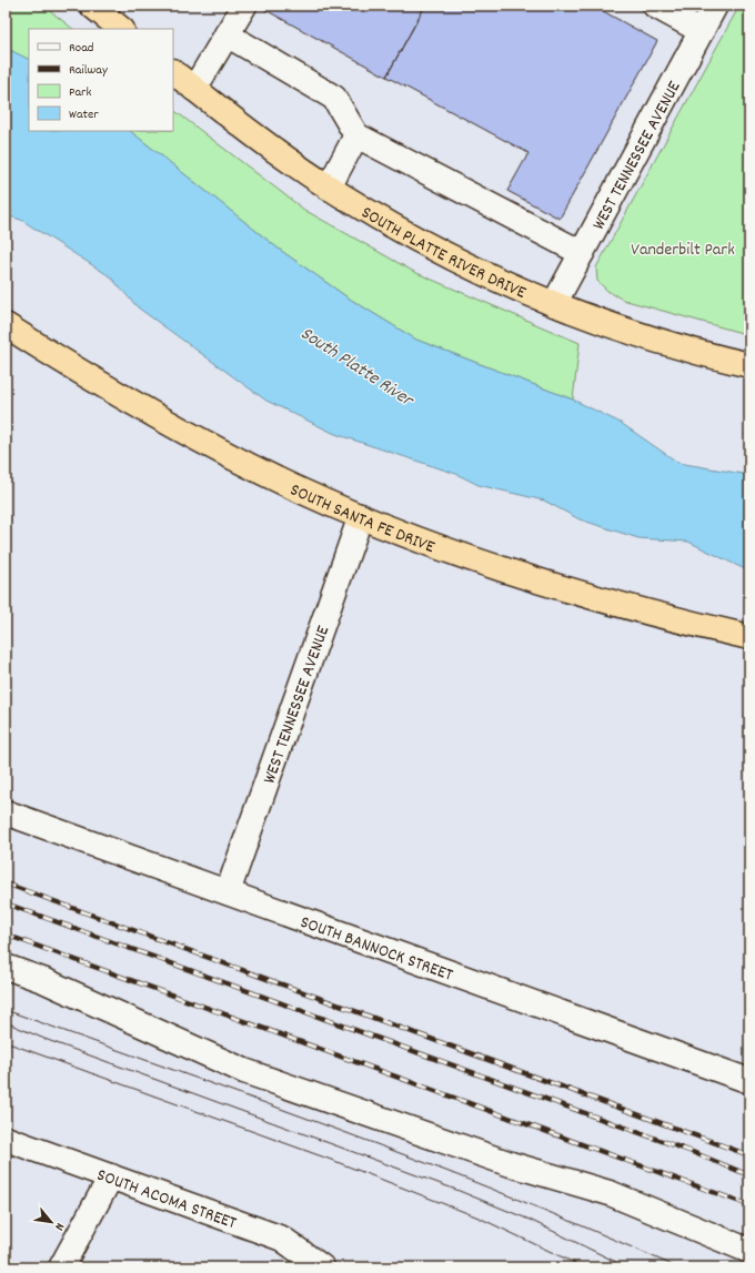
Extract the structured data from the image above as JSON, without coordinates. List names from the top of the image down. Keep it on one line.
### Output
{"streets":{"highway":["SOUTH PLATTE RIVER DRIVE","SOUTH SANTA FE DRIVE"],"street":["WEST TENNESSEE AVENUE","SOUTH BANNOCK STREET","SOUTH ACOMA STREET"]},"crossings":[["WEST TENNESSEE AVENUE","SOUTH PLATTE RIVER DRIVE"],["WEST TENNESSEE AVENUE","SOUTH SANTA FE DRIVE"],["WEST TENNESSEE AVENUE","SOUTH BANNOCK STREET"]],"water":["South Platte River"],"parks":["Vanderbilt Park"],"legend":["Road","Railway","Park","Water"],"north":"bottom right"}
